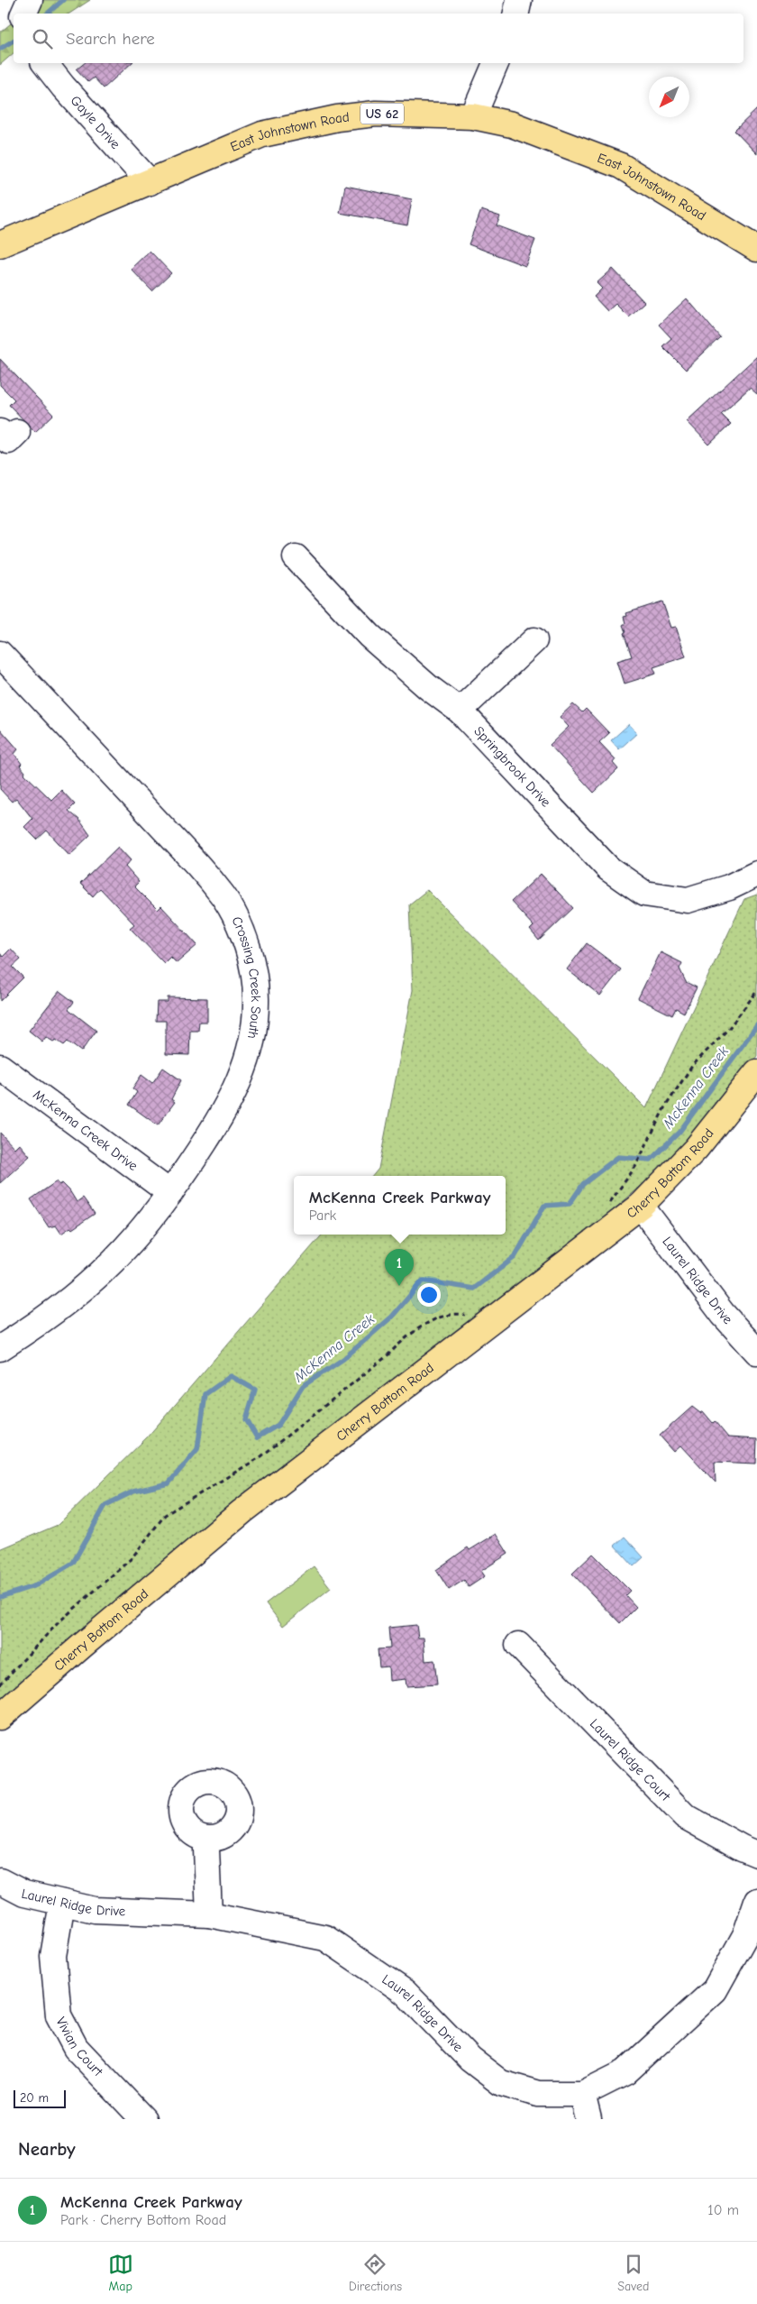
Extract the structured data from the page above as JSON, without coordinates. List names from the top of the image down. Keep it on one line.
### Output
{"streets":{"main road":["US 62","East Johnstown Road","Cherry Bottom Road"],"street":["Gayle Drive","Springbrook Drive","Crossing Creek South","McKenna Creek Drive","Laurel Ridge Drive","Laurel Ridge Court","Vivian Court"]},"crossings":[["Gayle Drive","East Johnstown Road"],["Crossing Creek South","McKenna Creek Drive"],["Cherry Bottom Road","Laurel Ridge Drive"],["Laurel Ridge Drive","Vivian Court"]],"water":["McKenna Creek"],"scale_bar":"20 m","north":"bottom left","page":{"search":"Search here","popup":["McKenna Creek Parkway","Park"],"pins":"1","scale":"20 m","heading":"Nearby","list":[{"mark":"1","name":"McKenna Creek Parkway","note":"Park · Cherry Bottom Road","value":"10 m"}],"nav":["Map","Directions","Saved"]}}
